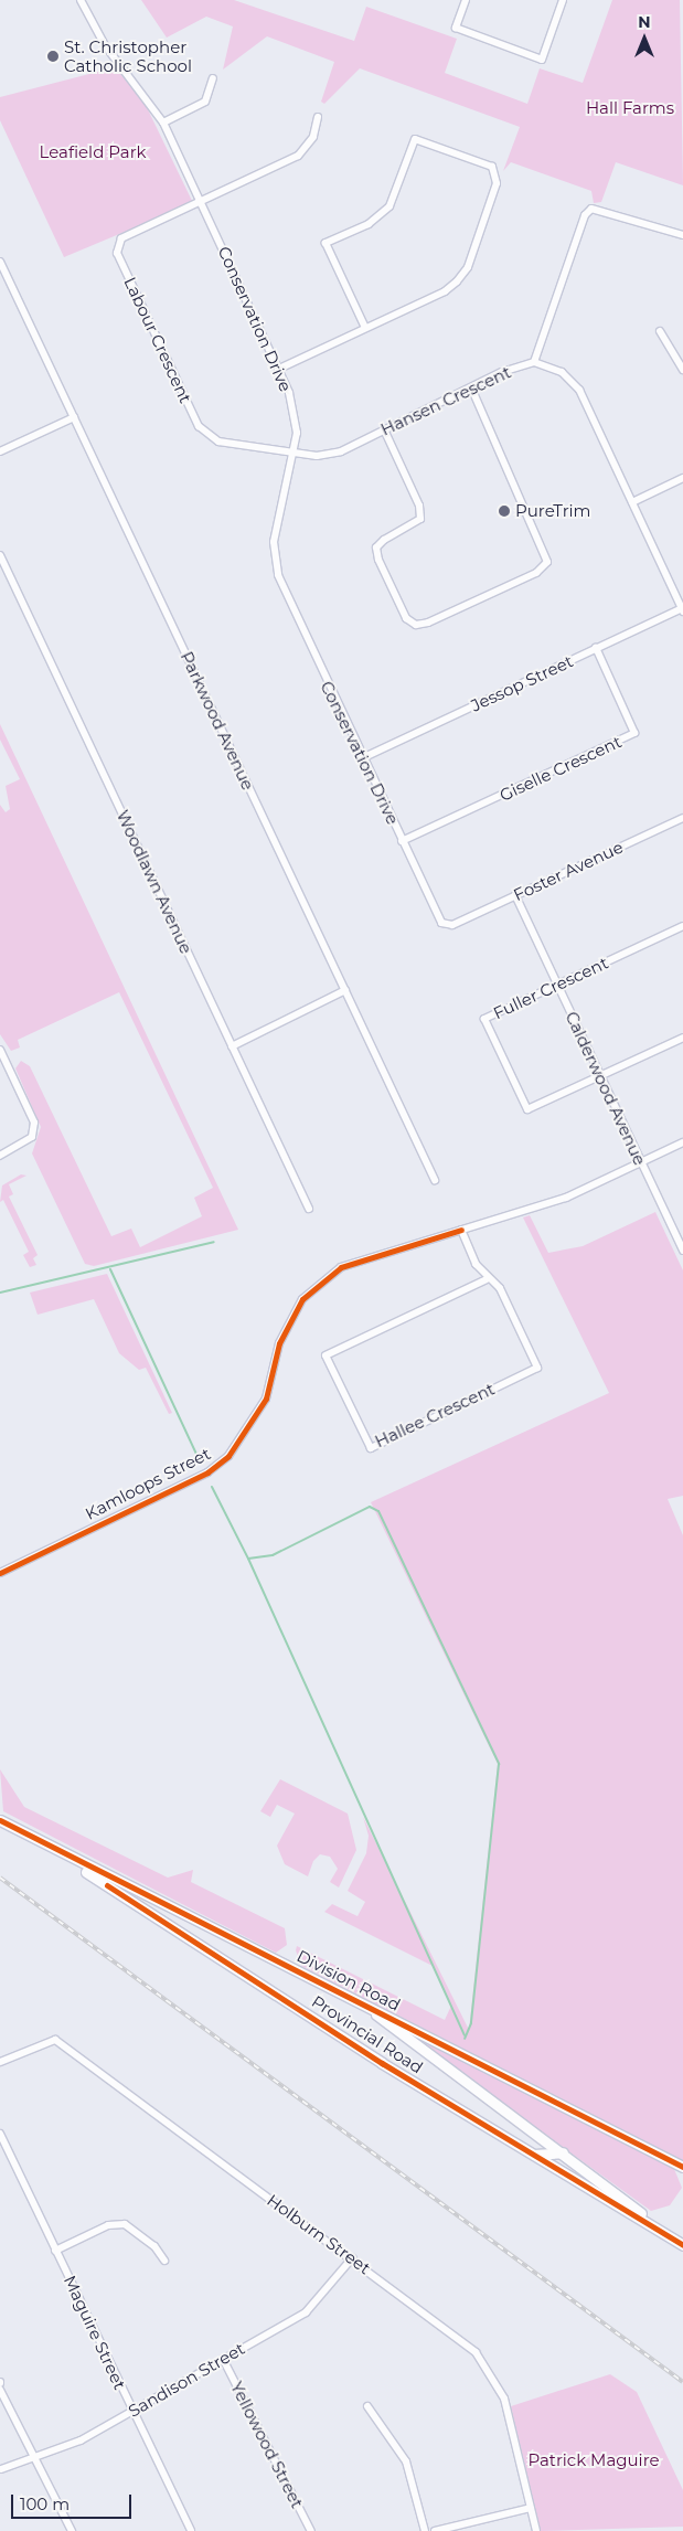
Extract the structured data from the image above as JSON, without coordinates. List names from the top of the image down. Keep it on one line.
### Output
{"streets":{"main road":["Division Road","Provincial Road"],"street":["Conservation Drive","Labour Crescent","Hansen Crescent","Jessop Street","Parkwood Avenue","Giselle Crescent","Foster Avenue","Woodlawn Avenue","Fuller Crescent","Calderwood Avenue","Hallee Crescent","Kamloops Street","Holburn Street","Maguire Street","Sandison Street","Yellowood Street"]},"crossings":[["Conservation Drive","Labour Crescent"],["Conservation Drive","Hansen Crescent"],["Conservation Drive","Jessop Street"],["Conservation Drive","Giselle Crescent"],["Conservation Drive","Foster Avenue"],["Labour Crescent","Hansen Crescent"],["Jessop Street","Giselle Crescent"],["Foster Avenue","Calderwood Avenue"],["Fuller Crescent","Calderwood Avenue"],["Calderwood Avenue","Kamloops Street"],["Hallee Crescent","Kamloops Street"],["Division Road","Provincial Road"],["Holburn Street","Sandison Street"],["Maguire Street","Sandison Street"],["Sandison Street","Yellowood Street"]],"parks":["Hall Farms","Leafield Park","Patrick Maguire"],"places":["St. Christopher Catholic School","PureTrim"],"scale_bar":"100 m","north":"top"}
